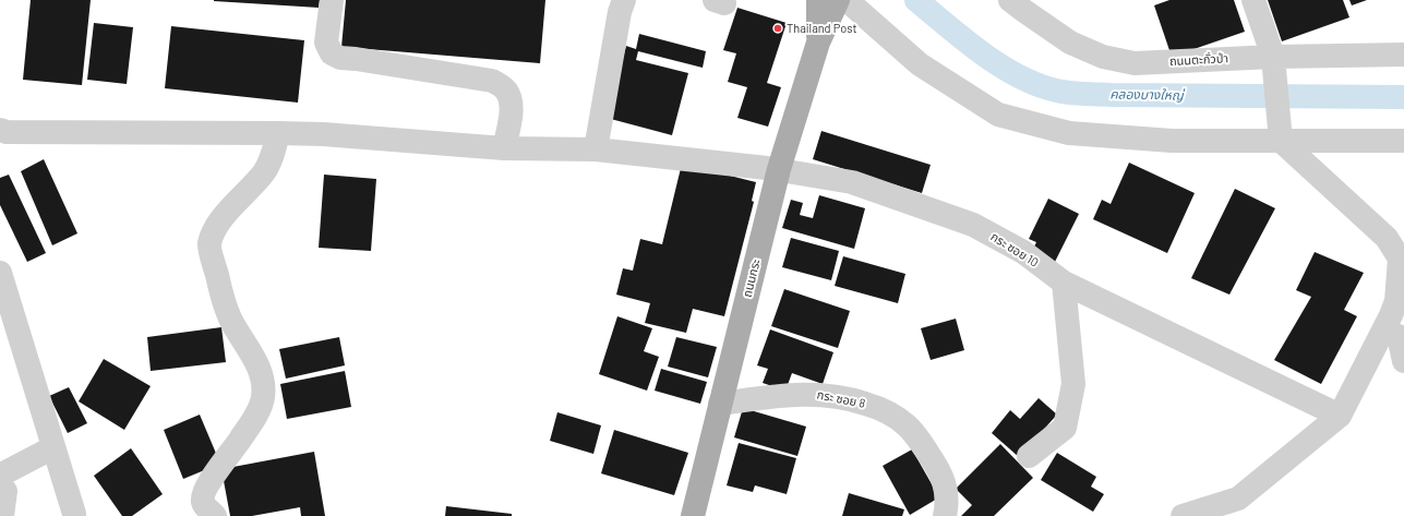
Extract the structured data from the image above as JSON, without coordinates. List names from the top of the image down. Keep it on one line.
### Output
{"streets":{"main road":["ถนนกระ"],"street":["ถนนตะกั่วป่า","กระ ซอย 10","กระ ซอย 8"]},"crossings":[["กระ ซอย 10","ถนนกระ"],["ถนนกระ","กระ ซอย 8"]],"water":["คลองบางใหญ่"],"places":["Thailand Post"]}
